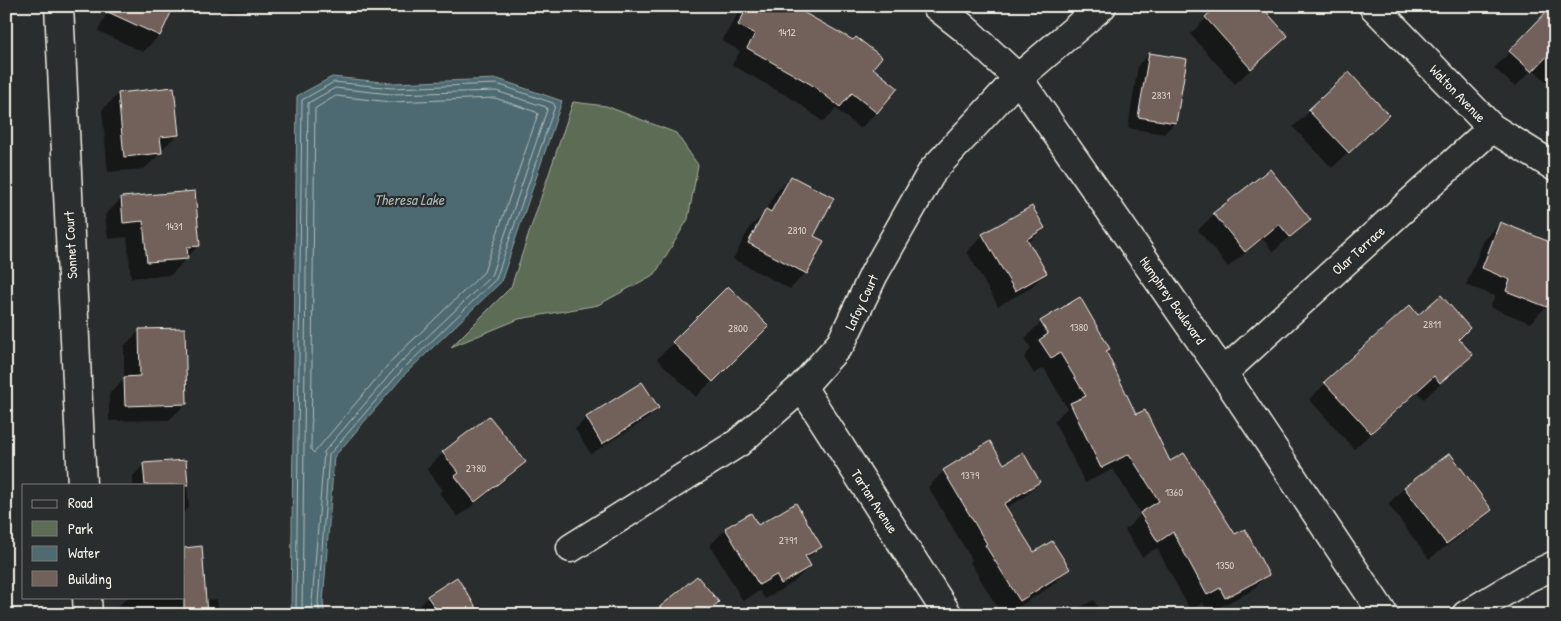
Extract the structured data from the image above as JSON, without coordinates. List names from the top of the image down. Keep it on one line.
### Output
{"streets":{"street":["Walton Avenue","Sonnet Court","Olar Terrace","Humphrey Boulevard","Lafoy Court","Tartan Avenue"]},"crossings":[["Walton Avenue","Olar Terrace"],["Olar Terrace","Humphrey Boulevard"],["Humphrey Boulevard","Lafoy Court"],["Lafoy Court","Tartan Avenue"]],"water":["Theresa Lake"],"house_numbers":["1412","2831","1431","2810","2811","1380","2800","2780","1379","1360","2791","1350"],"legend":["Road","Park","Water","Building"]}
